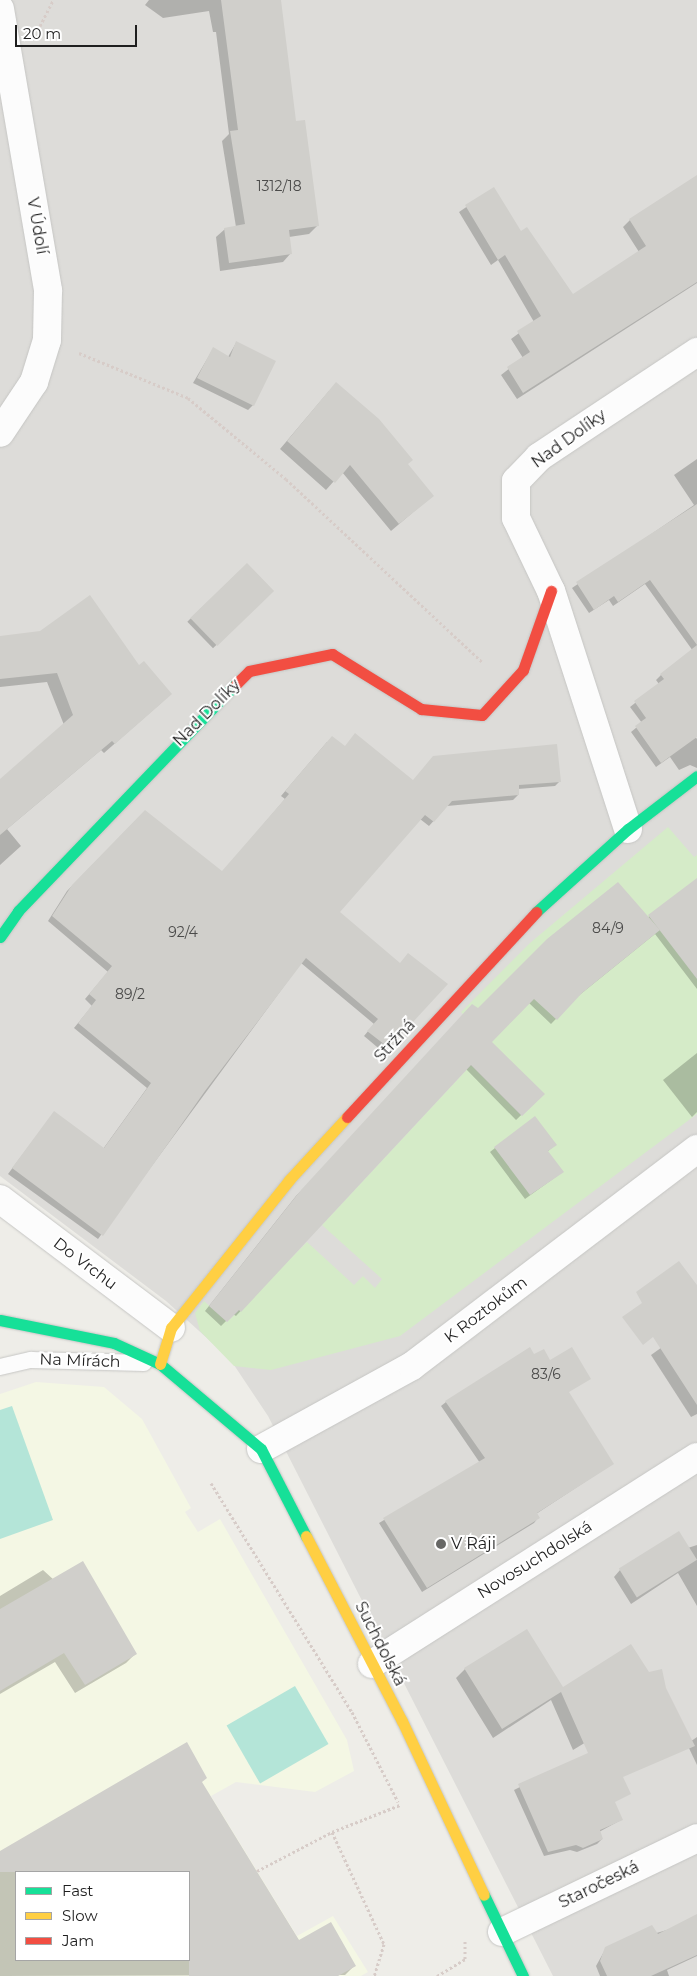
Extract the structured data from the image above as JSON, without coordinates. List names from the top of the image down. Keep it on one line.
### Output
{"streets":{"street":["V Údolí","Nad Dolíky","Stržná","Do Vrchu","K Roztokům","Novosuchdolská","Suchdolská","Staročeská"],"lane":["Na Mírách"]},"crossings":[["Nad Dolíky","Stržná"],["Stržná","Do Vrchu"],["Stržná","Na Mírách"],["Stržná","Suchdolská"],["K Roztokům","Suchdolská"],["Na Mírách","Suchdolská"],["Novosuchdolská","Suchdolská"],["Suchdolská","Staročeská"]],"places":["V Ráji"],"house_numbers":["1312/18","84/9","92/4","89/2","83/6"],"legend":["Fast","Slow","Jam"],"scale_bar":"20 m"}
